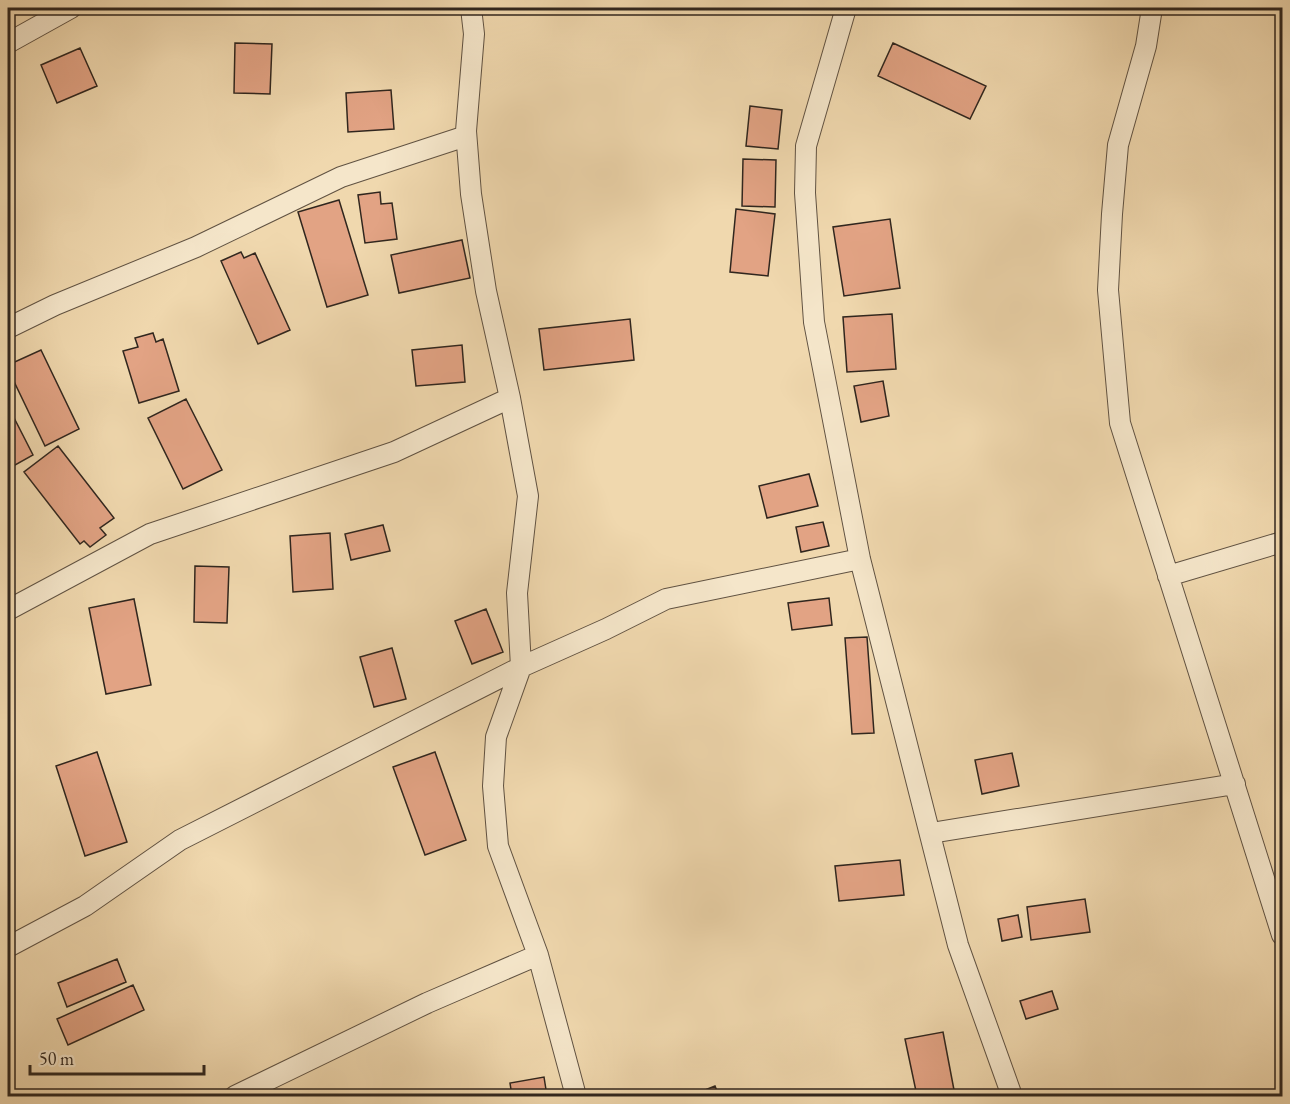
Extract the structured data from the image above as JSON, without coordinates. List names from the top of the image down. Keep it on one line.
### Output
{"scale_bar":"50 m"}
